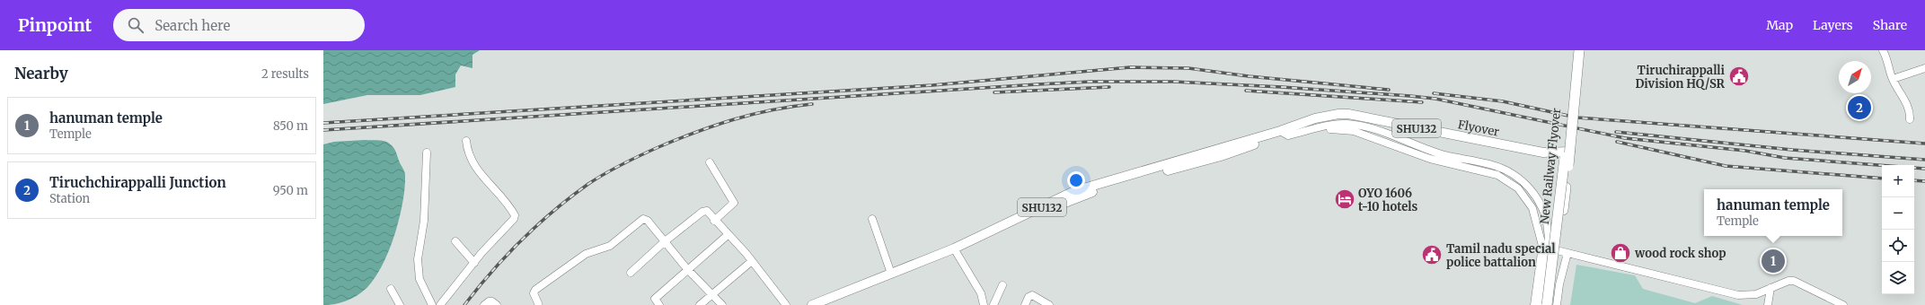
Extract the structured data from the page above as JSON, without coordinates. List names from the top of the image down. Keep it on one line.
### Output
{"streets":{"highway":["New Railway Flyover"],"main road":["SHU132","Flyover"]},"crossings":[["SHU132","Flyover"],["Flyover","New Railway Flyover"]],"places":{"public building":["Tiruchirappalli Division HQ/SR","Tamil nadu special police battalion"],"hotel":["OYO 1606 t-10 hotels"],"shop":["wood rock shop"]},"north":"top right","page":{"header":"Pinpoint","search":"Search here","nav":["Map","Layers","Share"],"heading":["Nearby","2 results"],"pins":["2","1"],"list":[{"mark":"1","name":"hanuman temple","note":"Temple","value":"850 m"},{"mark":"2","name":"Tiruchchirappalli Junction","note":"Station","value":"950 m"}],"map_buttons":["+","−"],"popup":["hanuman temple","Temple"]}}
